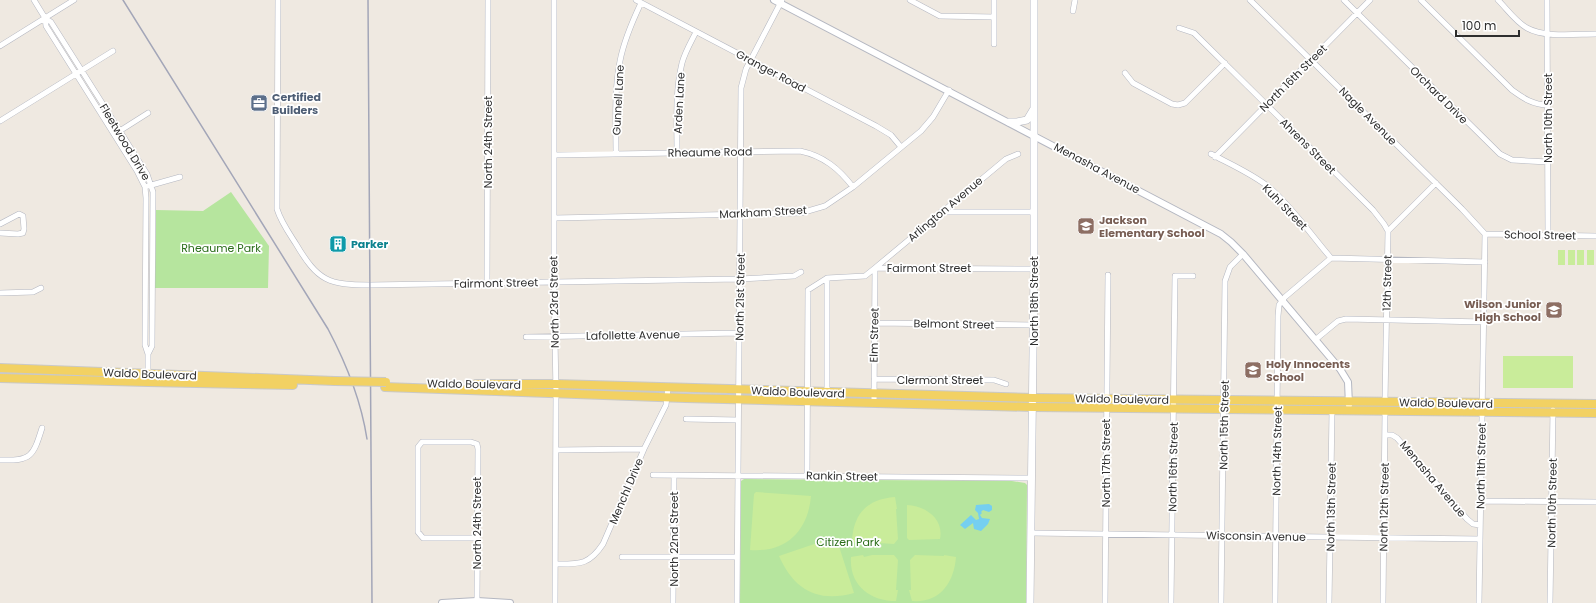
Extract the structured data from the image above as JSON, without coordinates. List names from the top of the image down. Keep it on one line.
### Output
{"streets":{"main road":["North 18th Street","Waldo Boulevard"],"street":["Granger Road","North 16th Street","Orchard Drive","Gunnell Lane","Arden Lane","Nagle Avenue","North 10th Street","Fleetwood Drive","North 24th Street","Ahrens Street","Rheaume Road","Menasha Avenue","Kuhl Street","Arlington Avenue","Markham Street","School Street","Fairmont Street","12th Street","North 21st Street","North 23rd Street","Belmont Street","Lafollette Avenue","Elm Street","Clermont Street","North 15th Street","North 14th Street","North 17th Street","North 11th Street","Rankin Street","Menchl Drive","North 13th Street","North 12th Street","Wisconsin Avenue","North 22nd Street"]},"crossings":[["Granger Road","Gunnell Lane"],["Granger Road","Arden Lane"],["Granger Road","Markham Street"],["Granger Road","North 21st Street"],["North 16th Street","Orchard Drive"],["North 16th Street","Nagle Avenue"],["North 16th Street","Ahrens Street"],["North 16th Street","Kuhl Street"],["North 16th Street","Waldo Boulevard"],["North 16th Street","Wisconsin Avenue"],["Orchard Drive","North 10th Street"],["Gunnell Lane","Rheaume Road"],["Arden Lane","Rheaume Road"],["Nagle Avenue","School Street"],["Nagle Avenue","North 11th Street"],["North 10th Street","School Street"],["North 10th Street","Waldo Boulevard"],["Fleetwood Drive","Waldo Boulevard"],["North 24th Street","Fairmont Street"],["Ahrens Street","12th Street"],["Rheaume Road","Markham Street"],["Rheaume Road","North 21st Street"],["Rheaume Road","North 23rd Street"],["Menasha Avenue","Markham Street"],["Menasha Avenue","North 21st Street"],["Menasha Avenue","North 18th Street"],["Menasha Avenue","Waldo Boulevard"],["Menasha Avenue","North 15th Street"],["Menasha Avenue","North 14th Street"],["Menasha Avenue","North 11th Street"],["Menasha Avenue","North 12th Street"],["Arlington Avenue","Fairmont Street"],["Arlington Avenue","Elm Street"],["Markham Street","North 21st Street"],["Markham Street","North 23rd Street"],["School Street","North 11th Street"],["Fairmont Street","North 21st Street"],["Fairmont Street","North 18th Street"],["Fairmont Street","North 23rd Street"],["Fairmont Street","Elm Street"],["12th Street","Waldo Boulevard"],["North 21st Street","Lafollette Avenue"],["North 21st Street","Waldo Boulevard"],["North 21st Street","Rankin Street"],["North 18th Street","Belmont Street"],["North 18th Street","Waldo Boulevard"],["North 18th Street","Rankin Street"],["North 18th Street","Wisconsin Avenue"],["North 23rd Street","Lafollette Avenue"],["North 23rd Street","Waldo Boulevard"],["North 23rd Street","Menchl Drive"],["Belmont Street","Elm Street"],["Elm Street","Waldo Boulevard"],["Elm Street","Clermont Street"],["Waldo Boulevard","North 15th Street"],["Waldo Boulevard","North 14th Street"],["Waldo Boulevard","North 17th Street"],["Waldo Boulevard","North 11th Street"],["Waldo Boulevard","Menchl Drive"],["Waldo Boulevard","North 13th Street"],["Waldo Boulevard","North 12th Street"],["North 15th Street","Wisconsin Avenue"],["North 14th Street","Wisconsin Avenue"],["North 17th Street","Wisconsin Avenue"],["North 11th Street","Wisconsin Avenue"],["Rankin Street","North 22nd Street"],["North 13th Street","Wisconsin Avenue"],["North 12th Street","Wisconsin Avenue"]],"parks":["Rheaume Park","Citizen Park"],"places":{"office":["Certified Builders"],"school or university":["Jackson Elementary School","Wilson Junior High School","Holy Innocents School"],"building":["Parker"]},"scale_bar":"100 m"}
